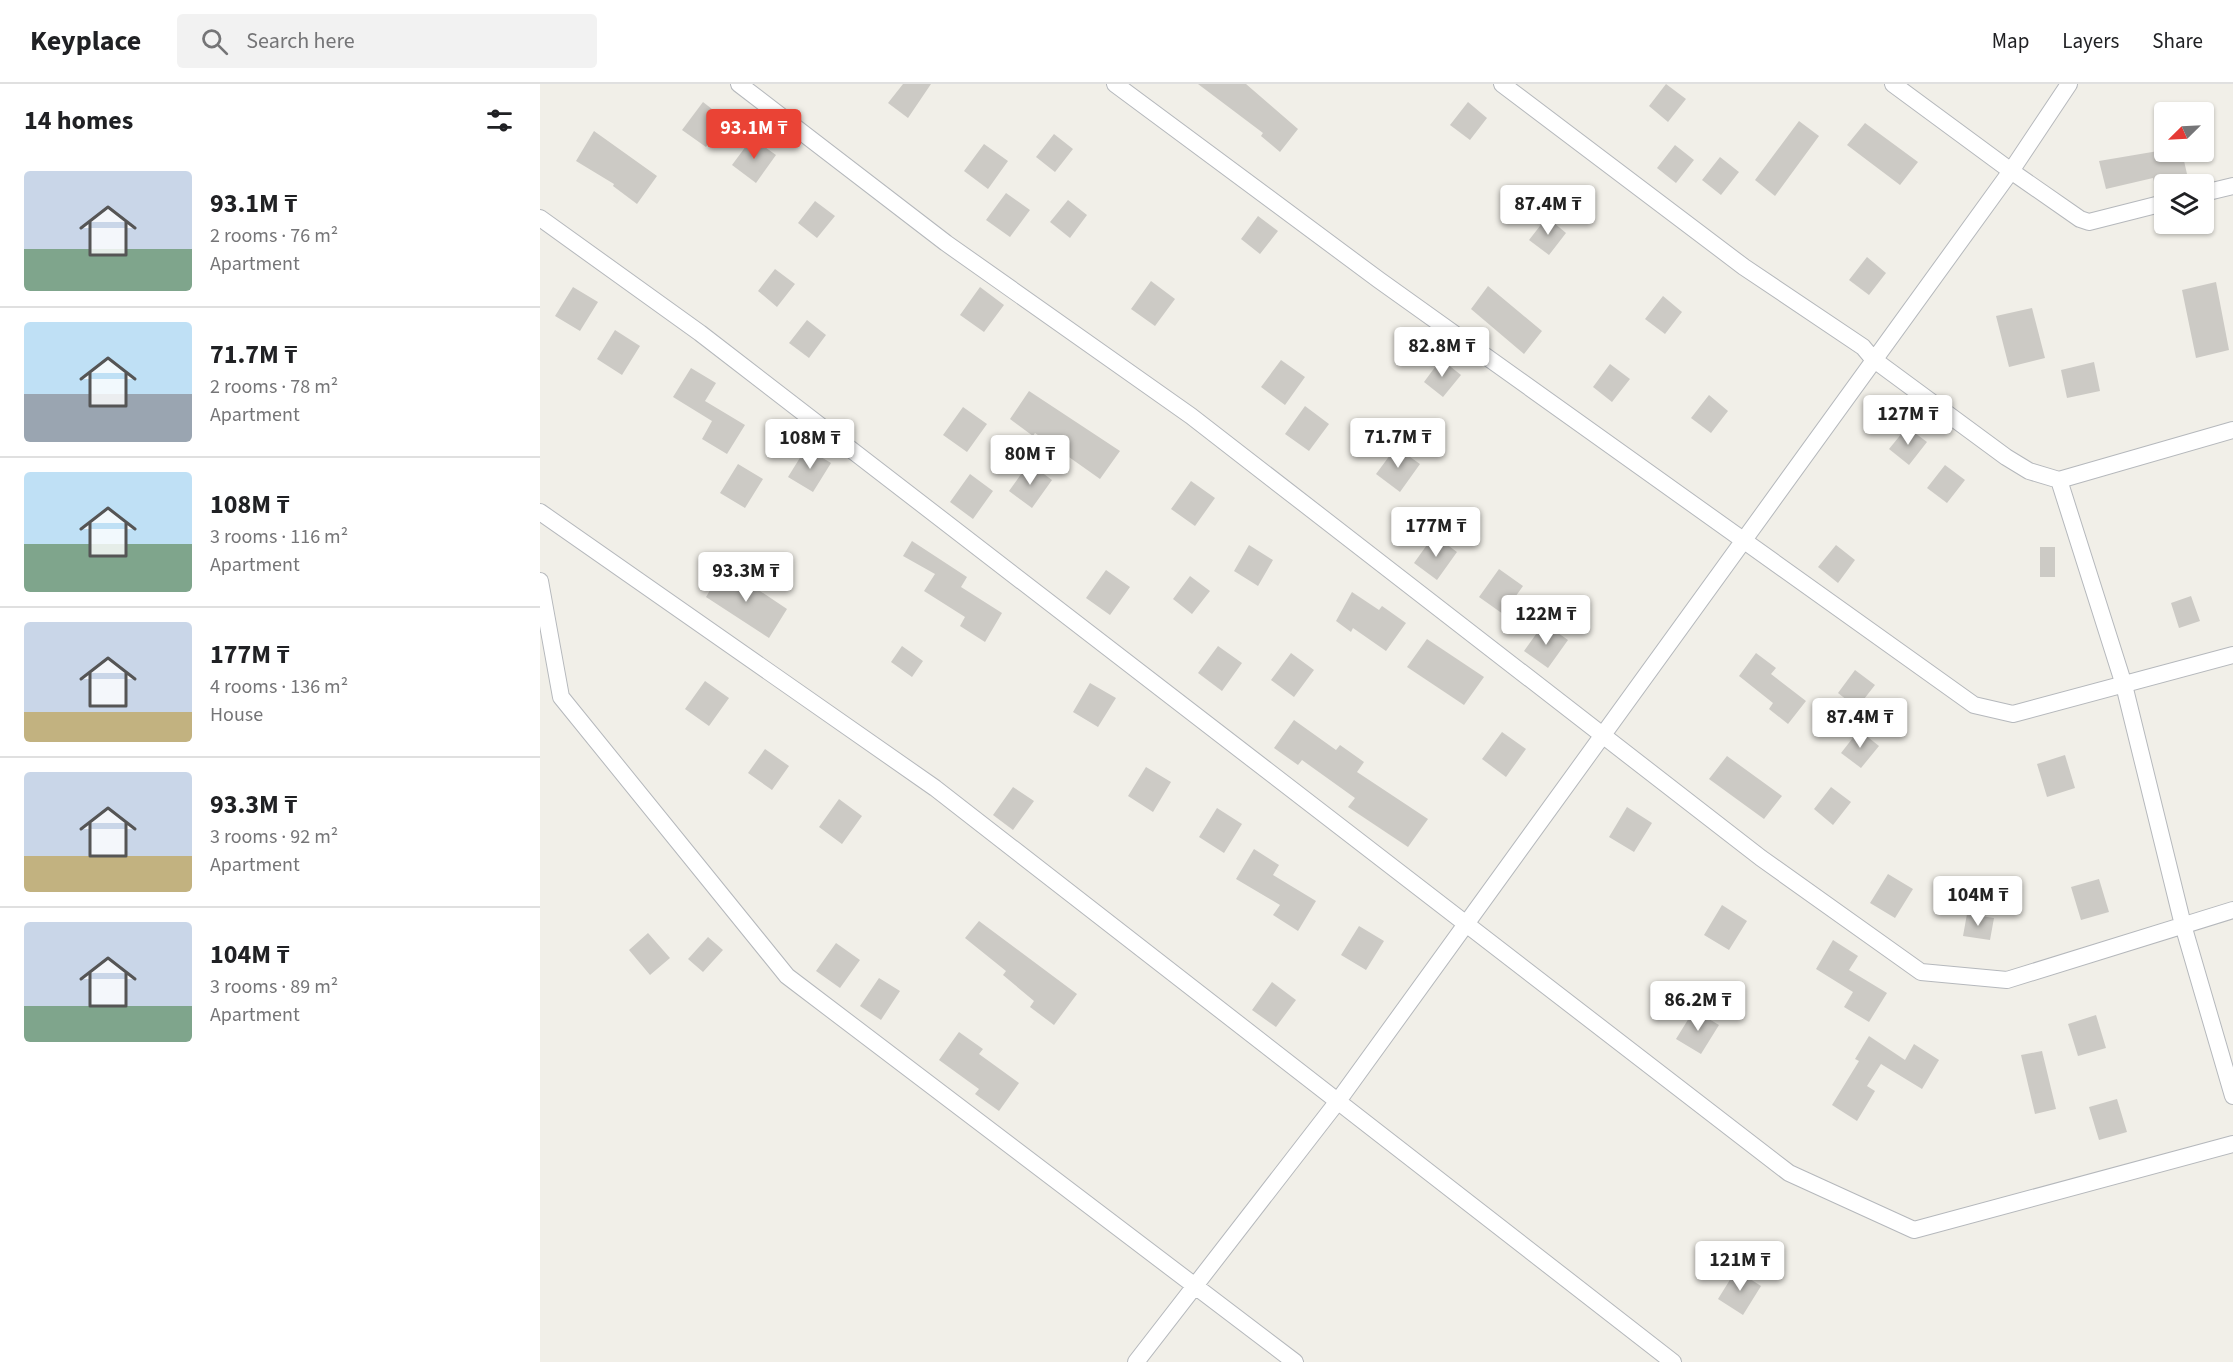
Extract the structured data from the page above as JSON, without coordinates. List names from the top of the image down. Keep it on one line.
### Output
{"north":"bottom left","page":{"header":"Keyplace","search":"Search here","nav":["Map","Layers","Share"],"heading":"14 homes","price":["93.1M ₸","87.4M ₸","82.8M ₸","127M ₸","71.7M ₸","108M ₸","80M ₸","177M ₸","93.3M ₸","122M ₸","87.4M ₸","104M ₸","86.2M ₸","121M ₸"],"list":[{"name":"93.1M ₸","note":"2 rooms · 76 m² · Apartment"},{"name":"71.7M ₸","note":"2 rooms · 78 m² · Apartment"},{"name":"108M ₸","note":"3 rooms · 116 m² · Apartment"},{"name":"177M ₸","note":"4 rooms · 136 m² · House"},{"name":"93.3M ₸","note":"3 rooms · 92 m² · Apartment"},{"name":"104M ₸","note":"3 rooms · 89 m² · Apartment"}]}}
